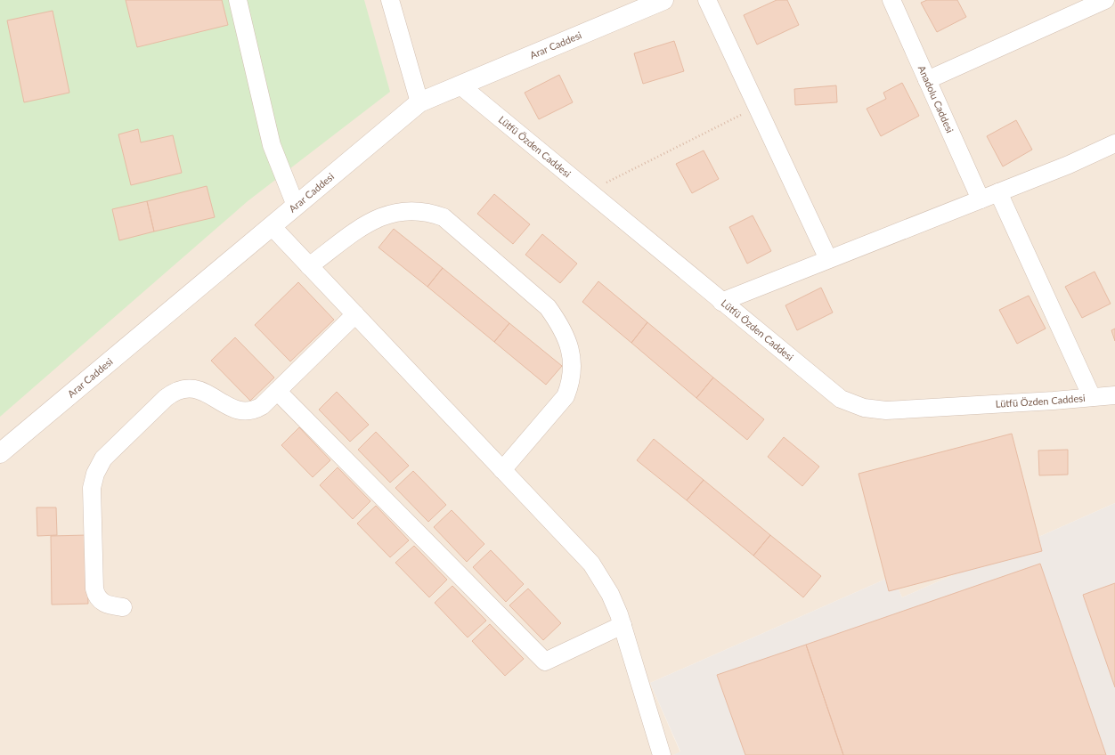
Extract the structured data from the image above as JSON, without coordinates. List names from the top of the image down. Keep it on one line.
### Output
{"streets":{"street":["Arar Caddesi","Anadolu Caddesi","Lütfü Özden Caddesi"]},"crossings":[["Arar Caddesi","Lütfü Özden Caddesi"]]}
